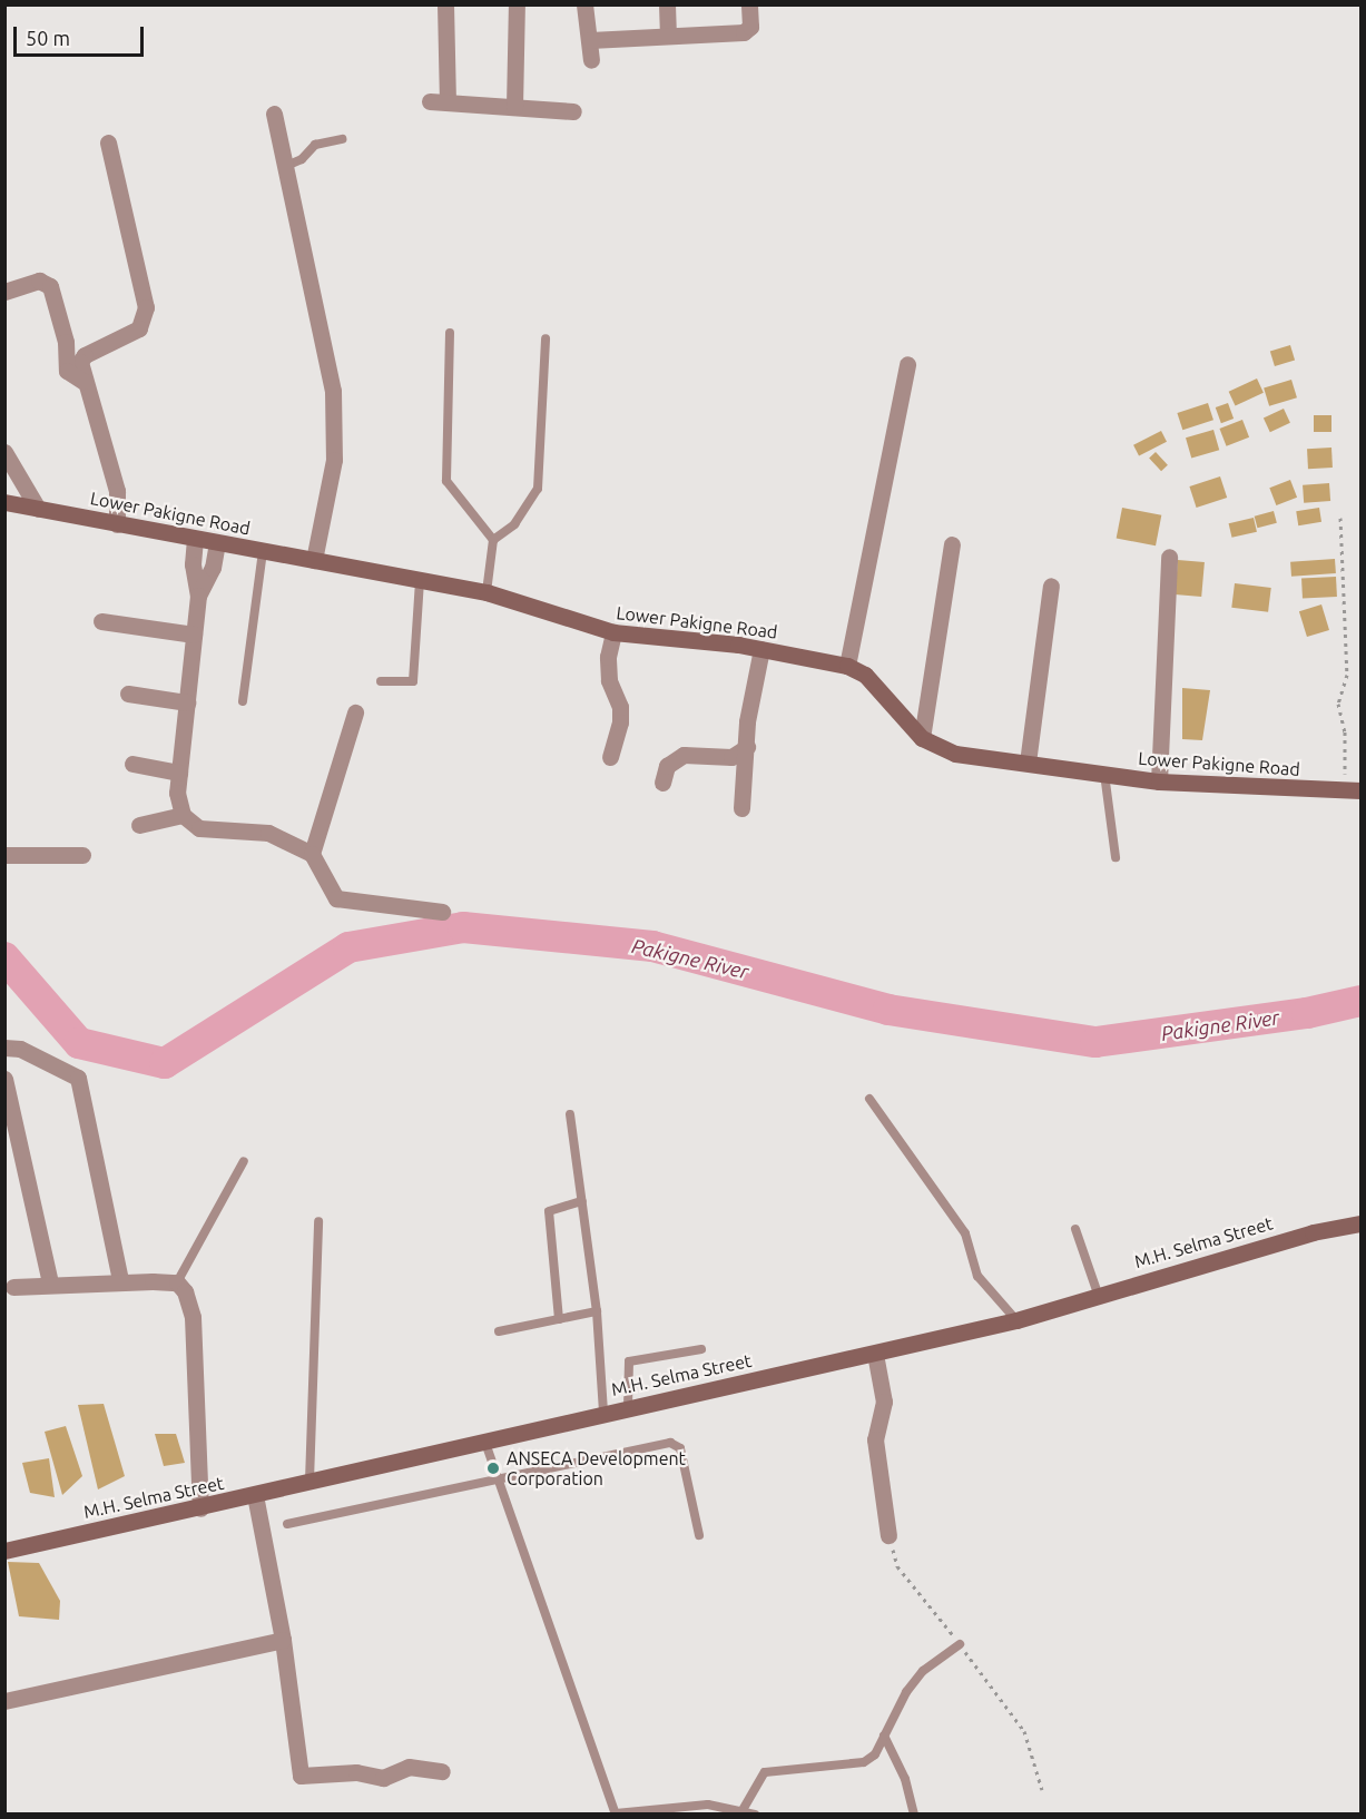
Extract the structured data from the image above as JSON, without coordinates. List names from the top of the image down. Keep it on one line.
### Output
{"streets":{"street":["Lower Pakigne Road","M.H. Selma Street"]},"water":["Pakigne River"],"places":["ANSECA Development Corporation"],"scale_bar":"50 m"}
